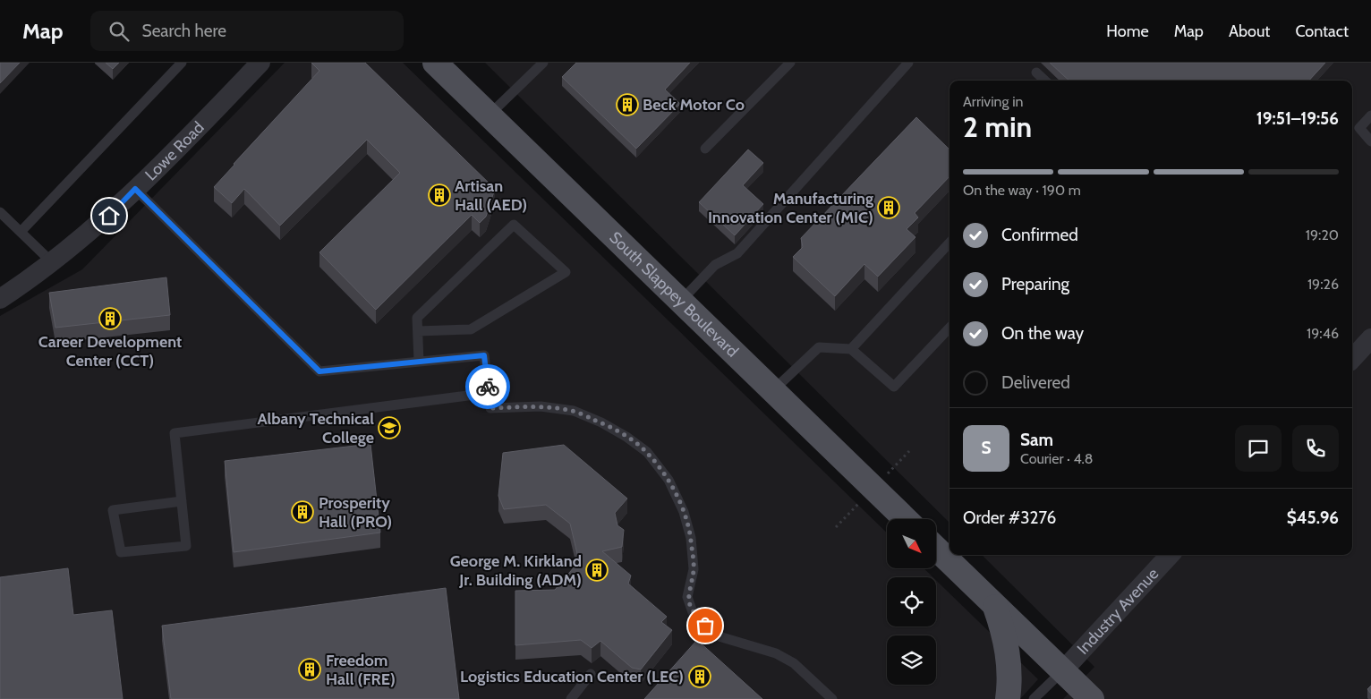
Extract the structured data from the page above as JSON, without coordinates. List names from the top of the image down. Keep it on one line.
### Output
{"streets":{"main road":["South Slappey Boulevard"],"street":["Lowe Road","Industry Avenue"]},"places":{"building":["Beck Motor Co","Artisan Hall (AED)","Manufacturing Innovation Center (MIC)","Career Development Center (CCT)","Prosperity Hall (PRO)","George M. Kirkland Jr. Building (ADM)","Freedom Hall (FRE)","Logistics Education Center (LEC)"],"school or university":["Albany Technical College"]},"north":"bottom right","page":{"header":"Map","search":"Search here","nav":["Home","Map","About","Contact"],"heading":["2 min","Arriving in","19:51–19:56"],"panel":["Sam","Courier · 4.8","Order #3276","$45.96"],"bar":"On the way · 190 m","list":[["Confirmed","19:20"],["Preparing","19:26"],["On the way","19:46"],"Delivered"],"round":"S"}}
